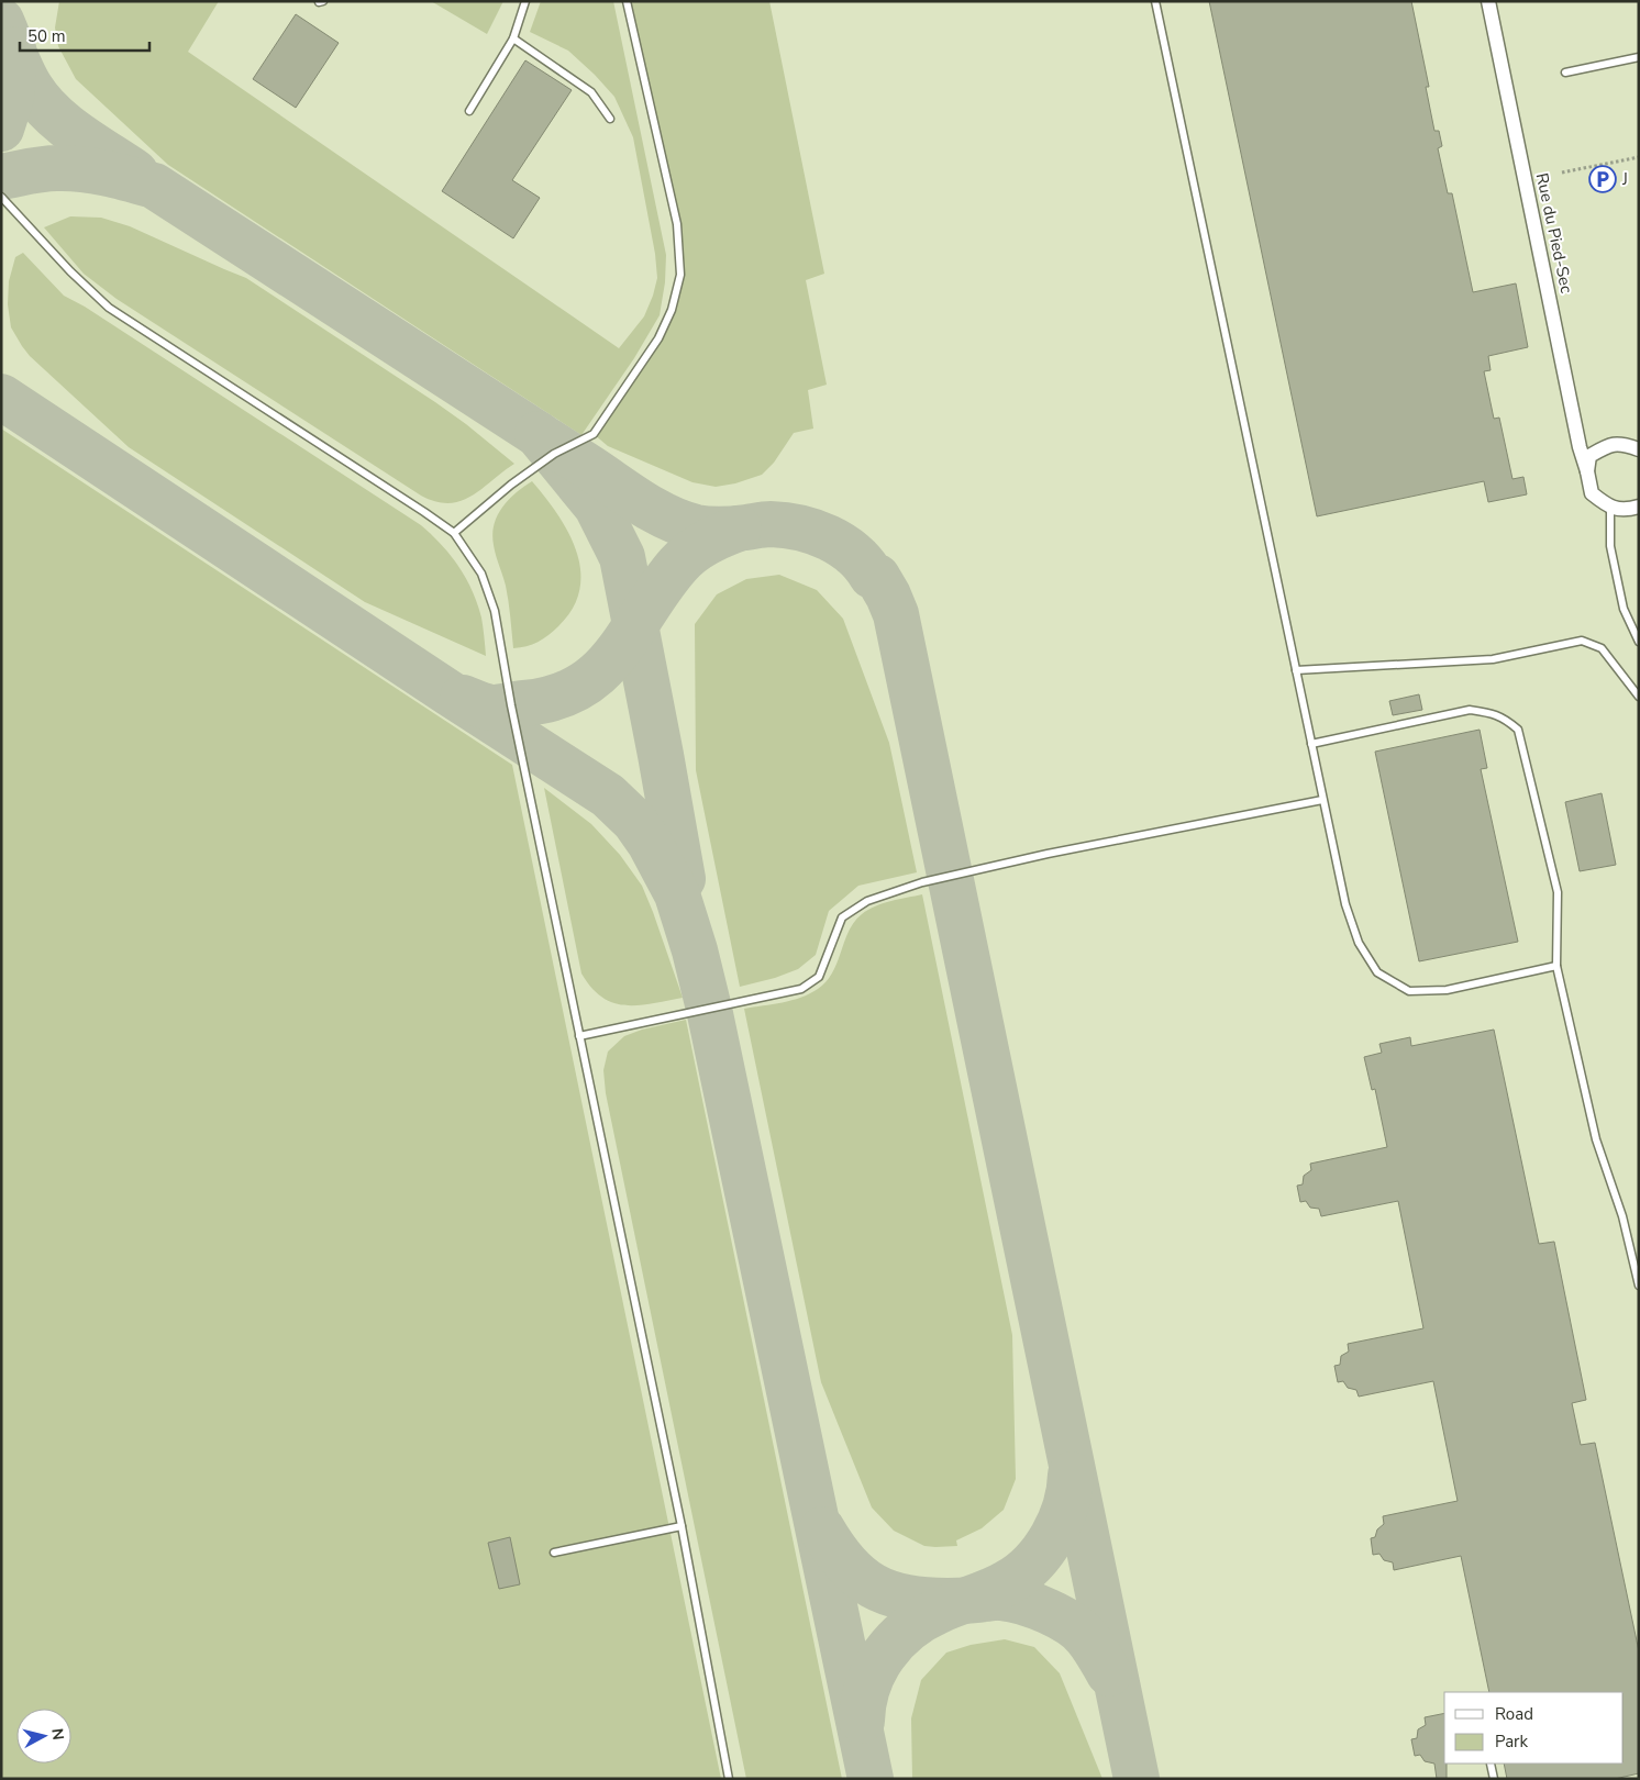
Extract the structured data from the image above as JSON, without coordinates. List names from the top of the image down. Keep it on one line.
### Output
{"streets":{"street":["Rue du Pied-Sec"]},"places":{"parking":["J"]},"legend":["Road","Park"],"scale_bar":"50 m","north":"right"}
